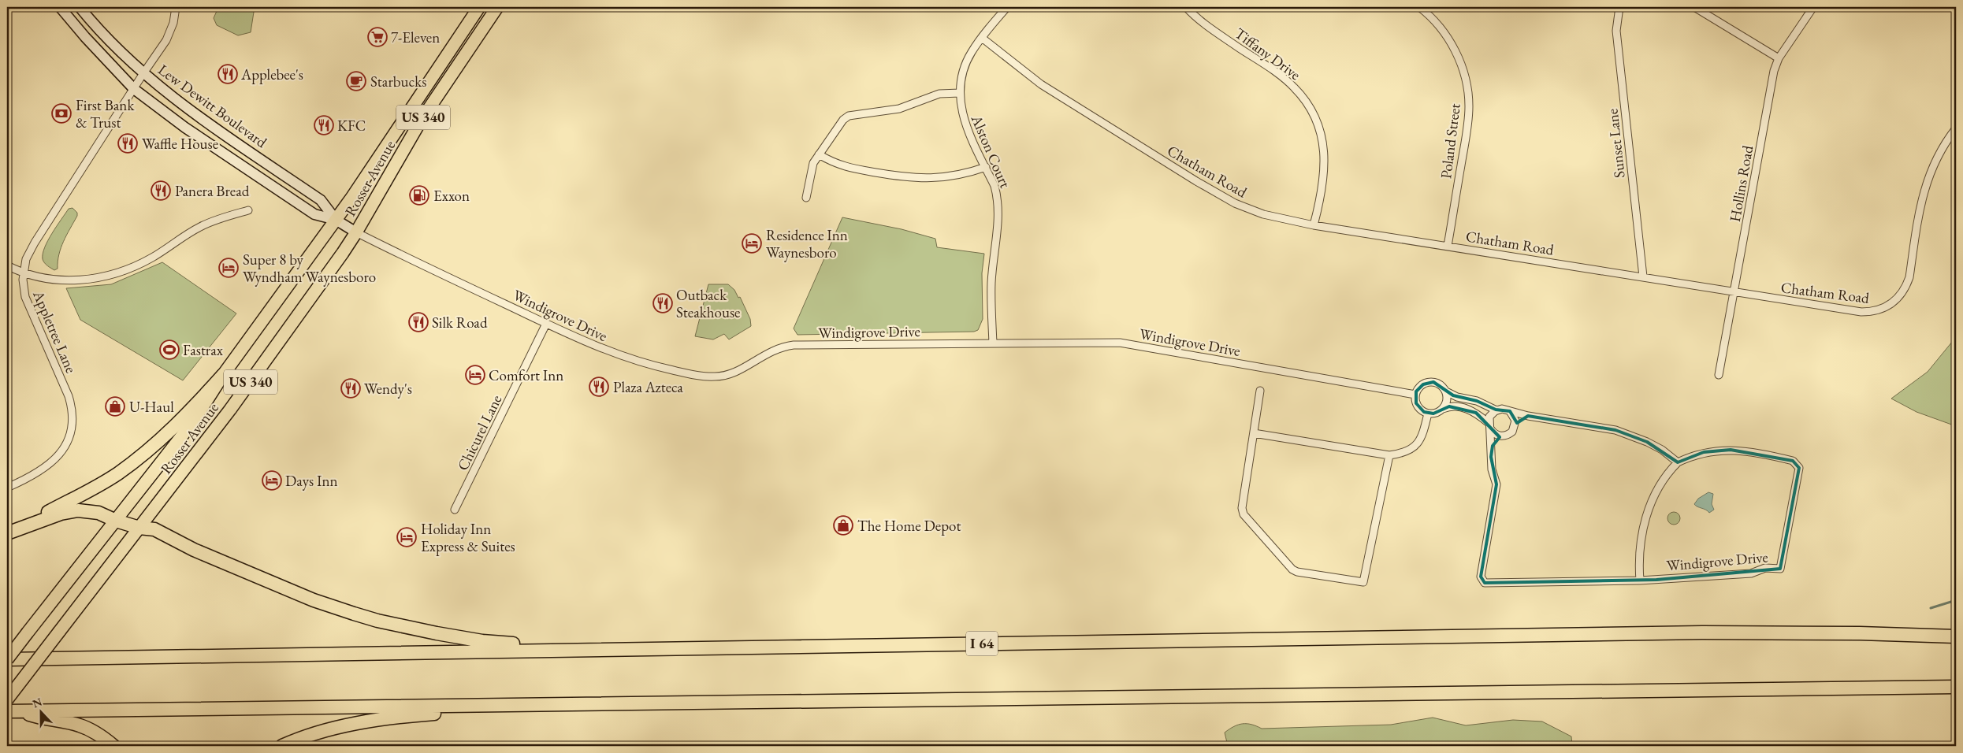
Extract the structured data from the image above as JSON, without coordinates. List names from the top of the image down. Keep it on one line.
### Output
{"streets":{"highway":["I 64"],"main road":["Lew Dewitt Boulevard","US 340","Rosser Avenue"],"street":["Tiffany Drive","Poland Street","Sunset Lane","Alston Court","Chatham Road","Hollins Road","Windigrove Drive","Appletree Lane","Chicurel Lane"]},"crossings":[["Tiffany Drive","Chatham Road"],["Lew Dewitt Boulevard","Rosser Avenue"],["Lew Dewitt Boulevard","Windigrove Drive"],["Lew Dewitt Boulevard","Appletree Lane"],["Poland Street","Chatham Road"],["Sunset Lane","Chatham Road"],["Alston Court","Chatham Road"],["Alston Court","Windigrove Drive"],["Chatham Road","Hollins Road"],["Rosser Avenue","Windigrove Drive"],["Rosser Avenue","I 64"],["Windigrove Drive","Chicurel Lane"]],"places":{"supermarket":["7-Eleven"],"restaurant":["Applebee's","KFC","Waffle House","Panera Bread","Outback Steakhouse","Silk Road","Plaza Azteca","Wendy's"],"cafe":["Starbucks"],"bank":["First Bank & Trust"],"fuel station":["Exxon"],"hotel":["Residence Inn Waynesboro","Super 8 by Wyndham Waynesboro","Comfort Inn","Days Inn","Holiday Inn Express & Suites"],"sports":["Fastrax"],"shop":["U-Haul","The Home Depot"]},"north":"top"}
